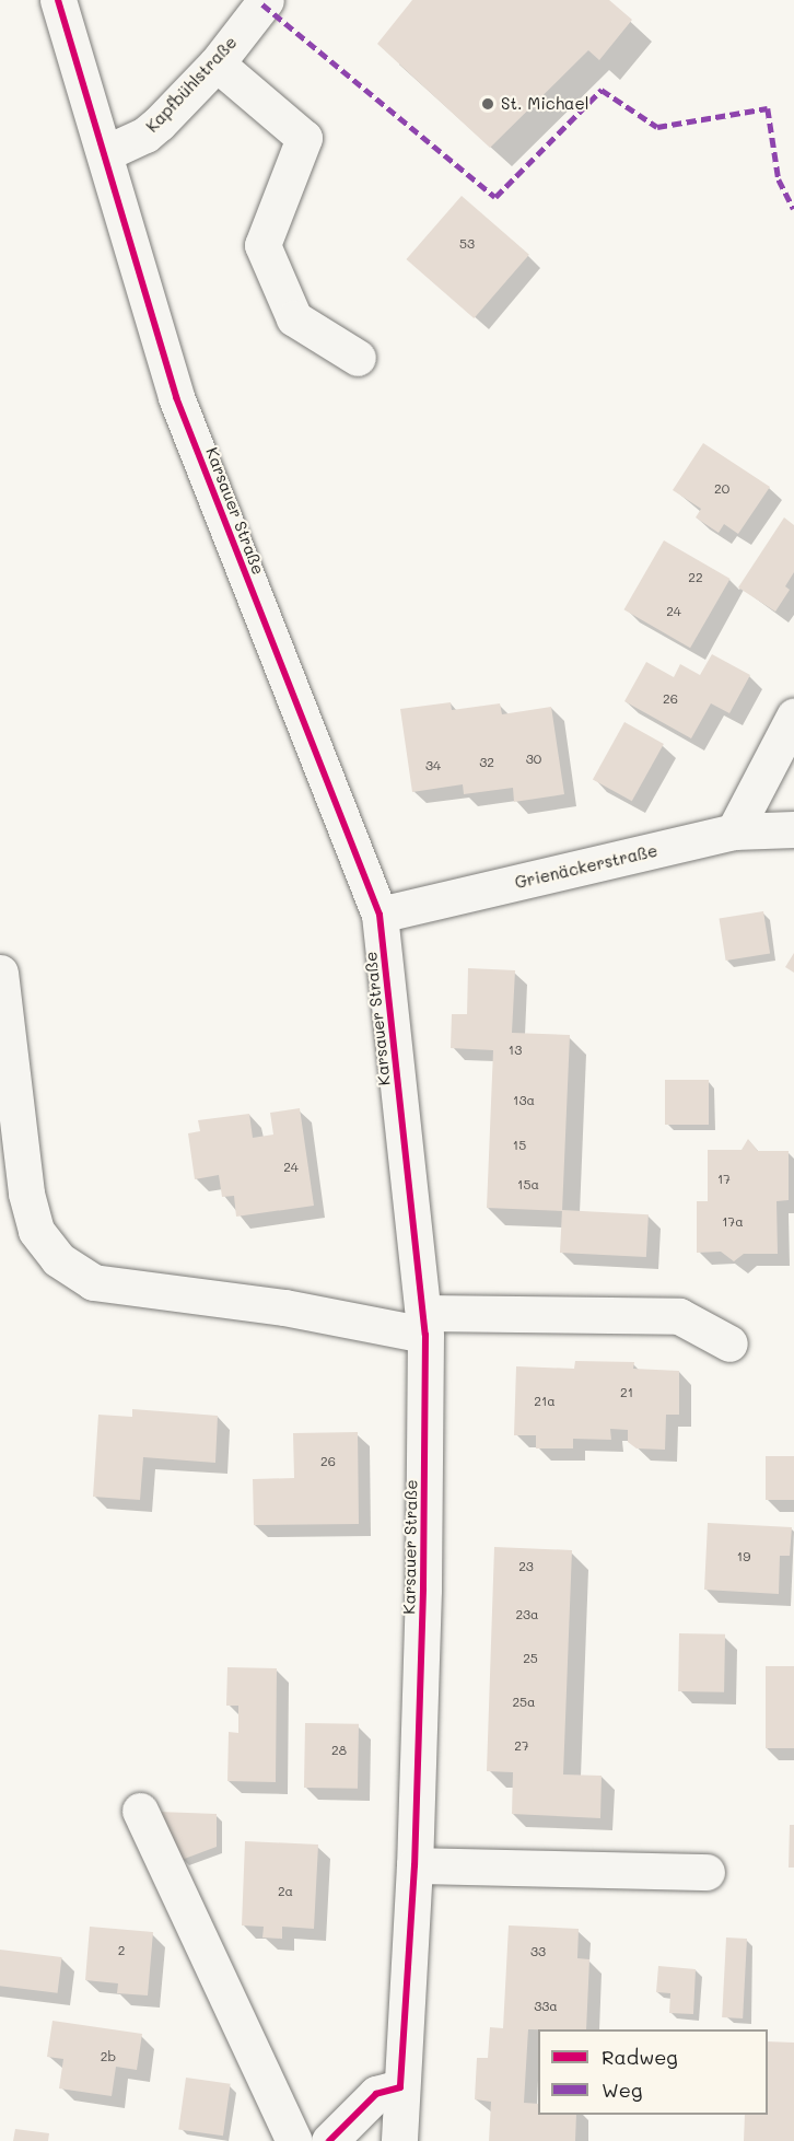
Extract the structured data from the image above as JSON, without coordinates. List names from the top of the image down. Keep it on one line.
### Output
{"streets":{"street":["Kapfbühlstraße","Karsauer Straße","Grienäckerstraße"]},"crossings":[["Kapfbühlstraße","Karsauer Straße"],["Karsauer Straße","Grienäckerstraße"]],"places":["St. Michael"],"house_numbers":["53","20","22","24","26","30","32","34","13","13a","15","24","17","15a","17a","21","21a","26","19","23","23a","25","25a","27","28","2a","2","33","33a","2b"],"legend":["Radweg","Weg"]}
